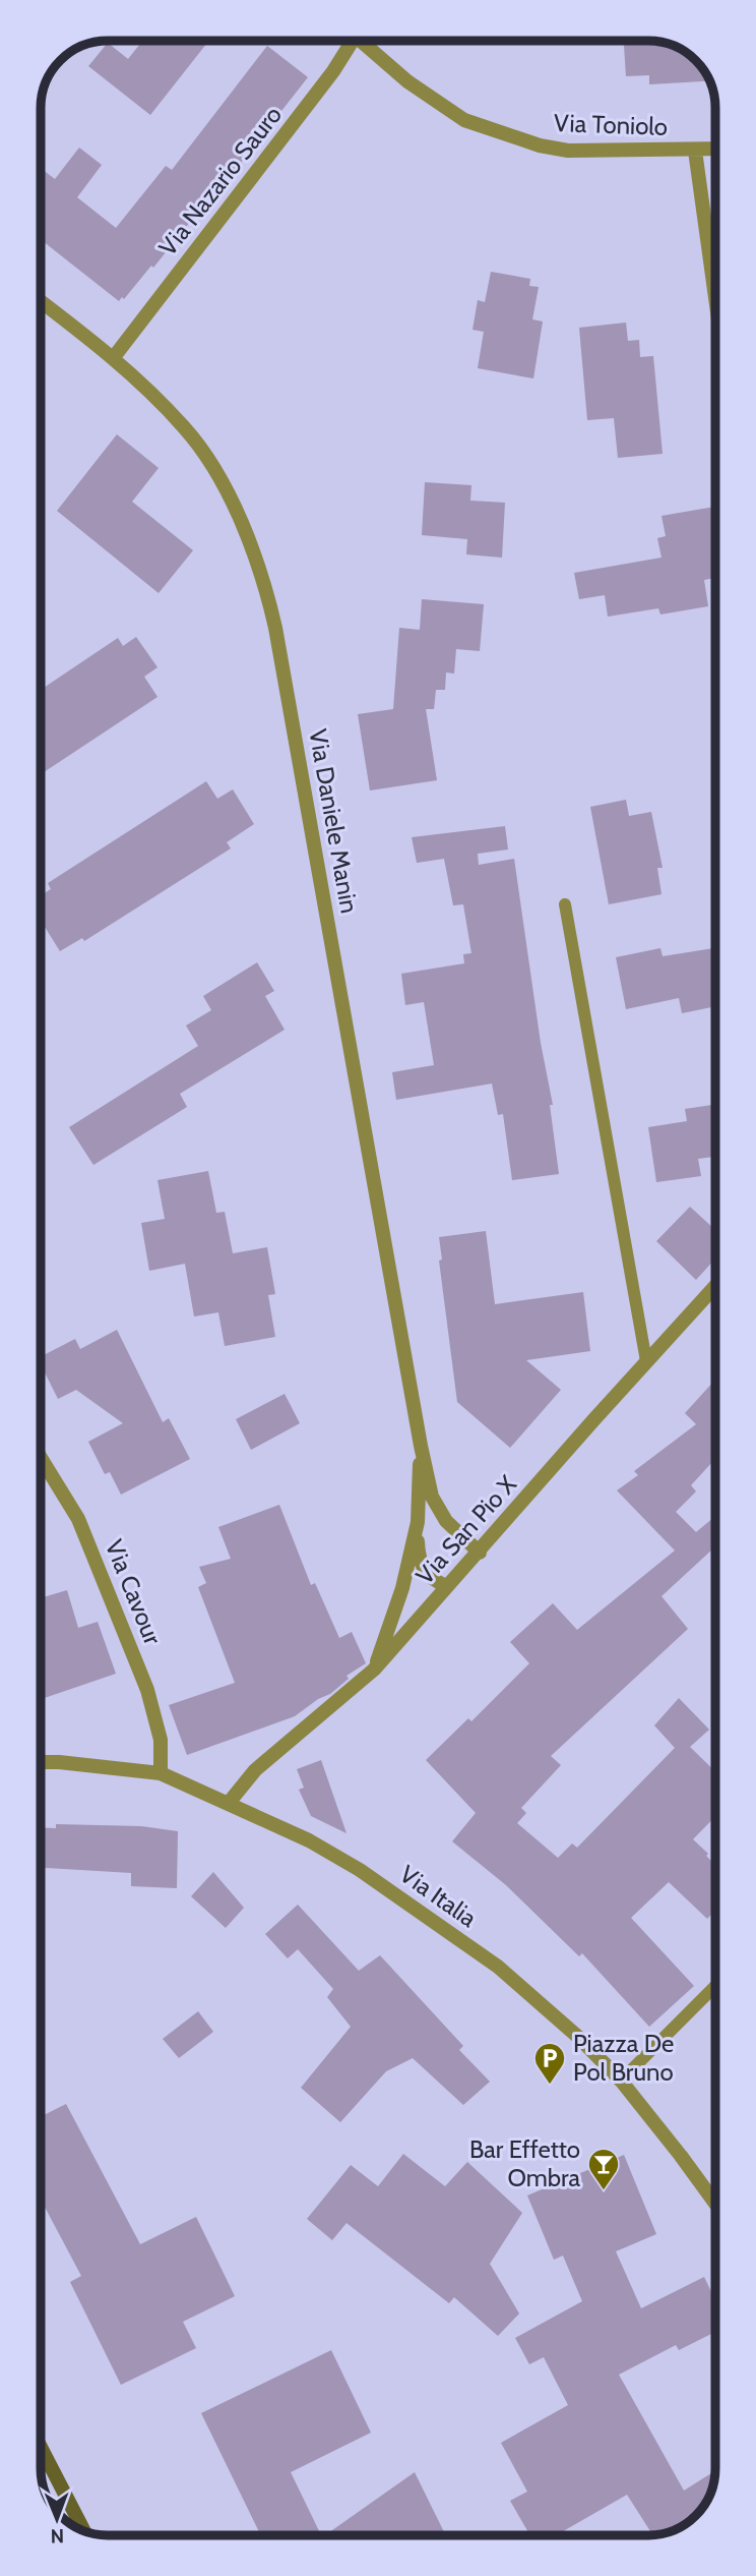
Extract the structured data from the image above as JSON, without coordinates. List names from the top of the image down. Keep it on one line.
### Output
{"streets":{"street":["Via Toniolo","Via Nazario Sauro","Via Daniele Manin","Via San Pio X","Via Cavour","Via Italia"]},"crossings":[["Via Nazario Sauro","Via Daniele Manin"],["Via Daniele Manin","Via San Pio X"],["Via San Pio X","Via Italia"],["Via Cavour","Via Italia"]],"places":{"parking":["Piazza De Pol Bruno"],"bar":["Bar Effetto Ombra"]},"north":"bottom"}
